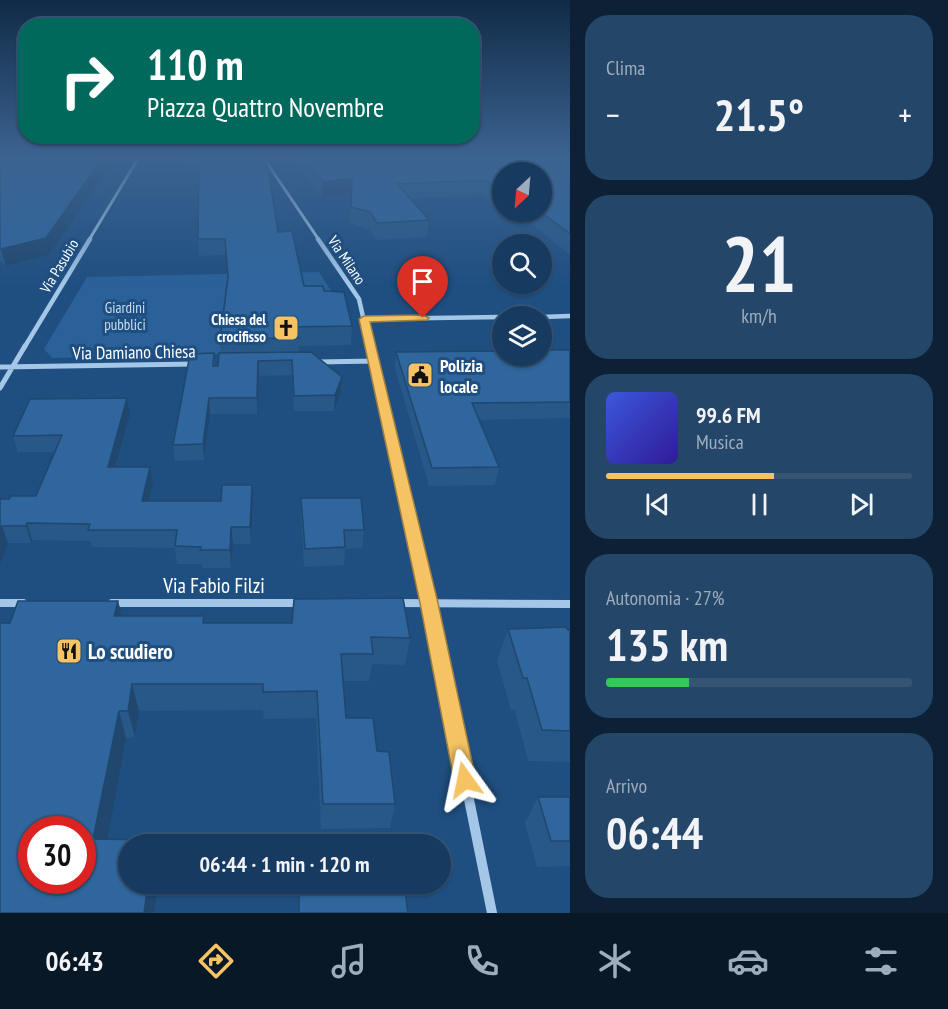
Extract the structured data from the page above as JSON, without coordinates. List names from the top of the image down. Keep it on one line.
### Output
{"streets":{"street":["Via Milano","Via Pasubio","Via Damiano Chiesa","Via Fabio Filzi"]},"crossings":[["Via Pasubio","Via Damiano Chiesa"]],"parks":["Giardini pubblici"],"places":{"church":["Chiesa del crocifisso"],"public building":["Polizia locale"],"restaurant":["Lo scudiero"]},"north":"bottom left","page":{"tile":["Clima",["21","km/h"],["Autonomia · 27%","135 km"],["Arrivo","06:44"]],"turn":["110 m","Piazza Quattro Novembre"],"heat":["−","21.5°","+"],"song":["99.6 FM","Musica"],"limit":"30","trip":"06:44 · 1 min · 120 m","tabs":"06:43"}}
